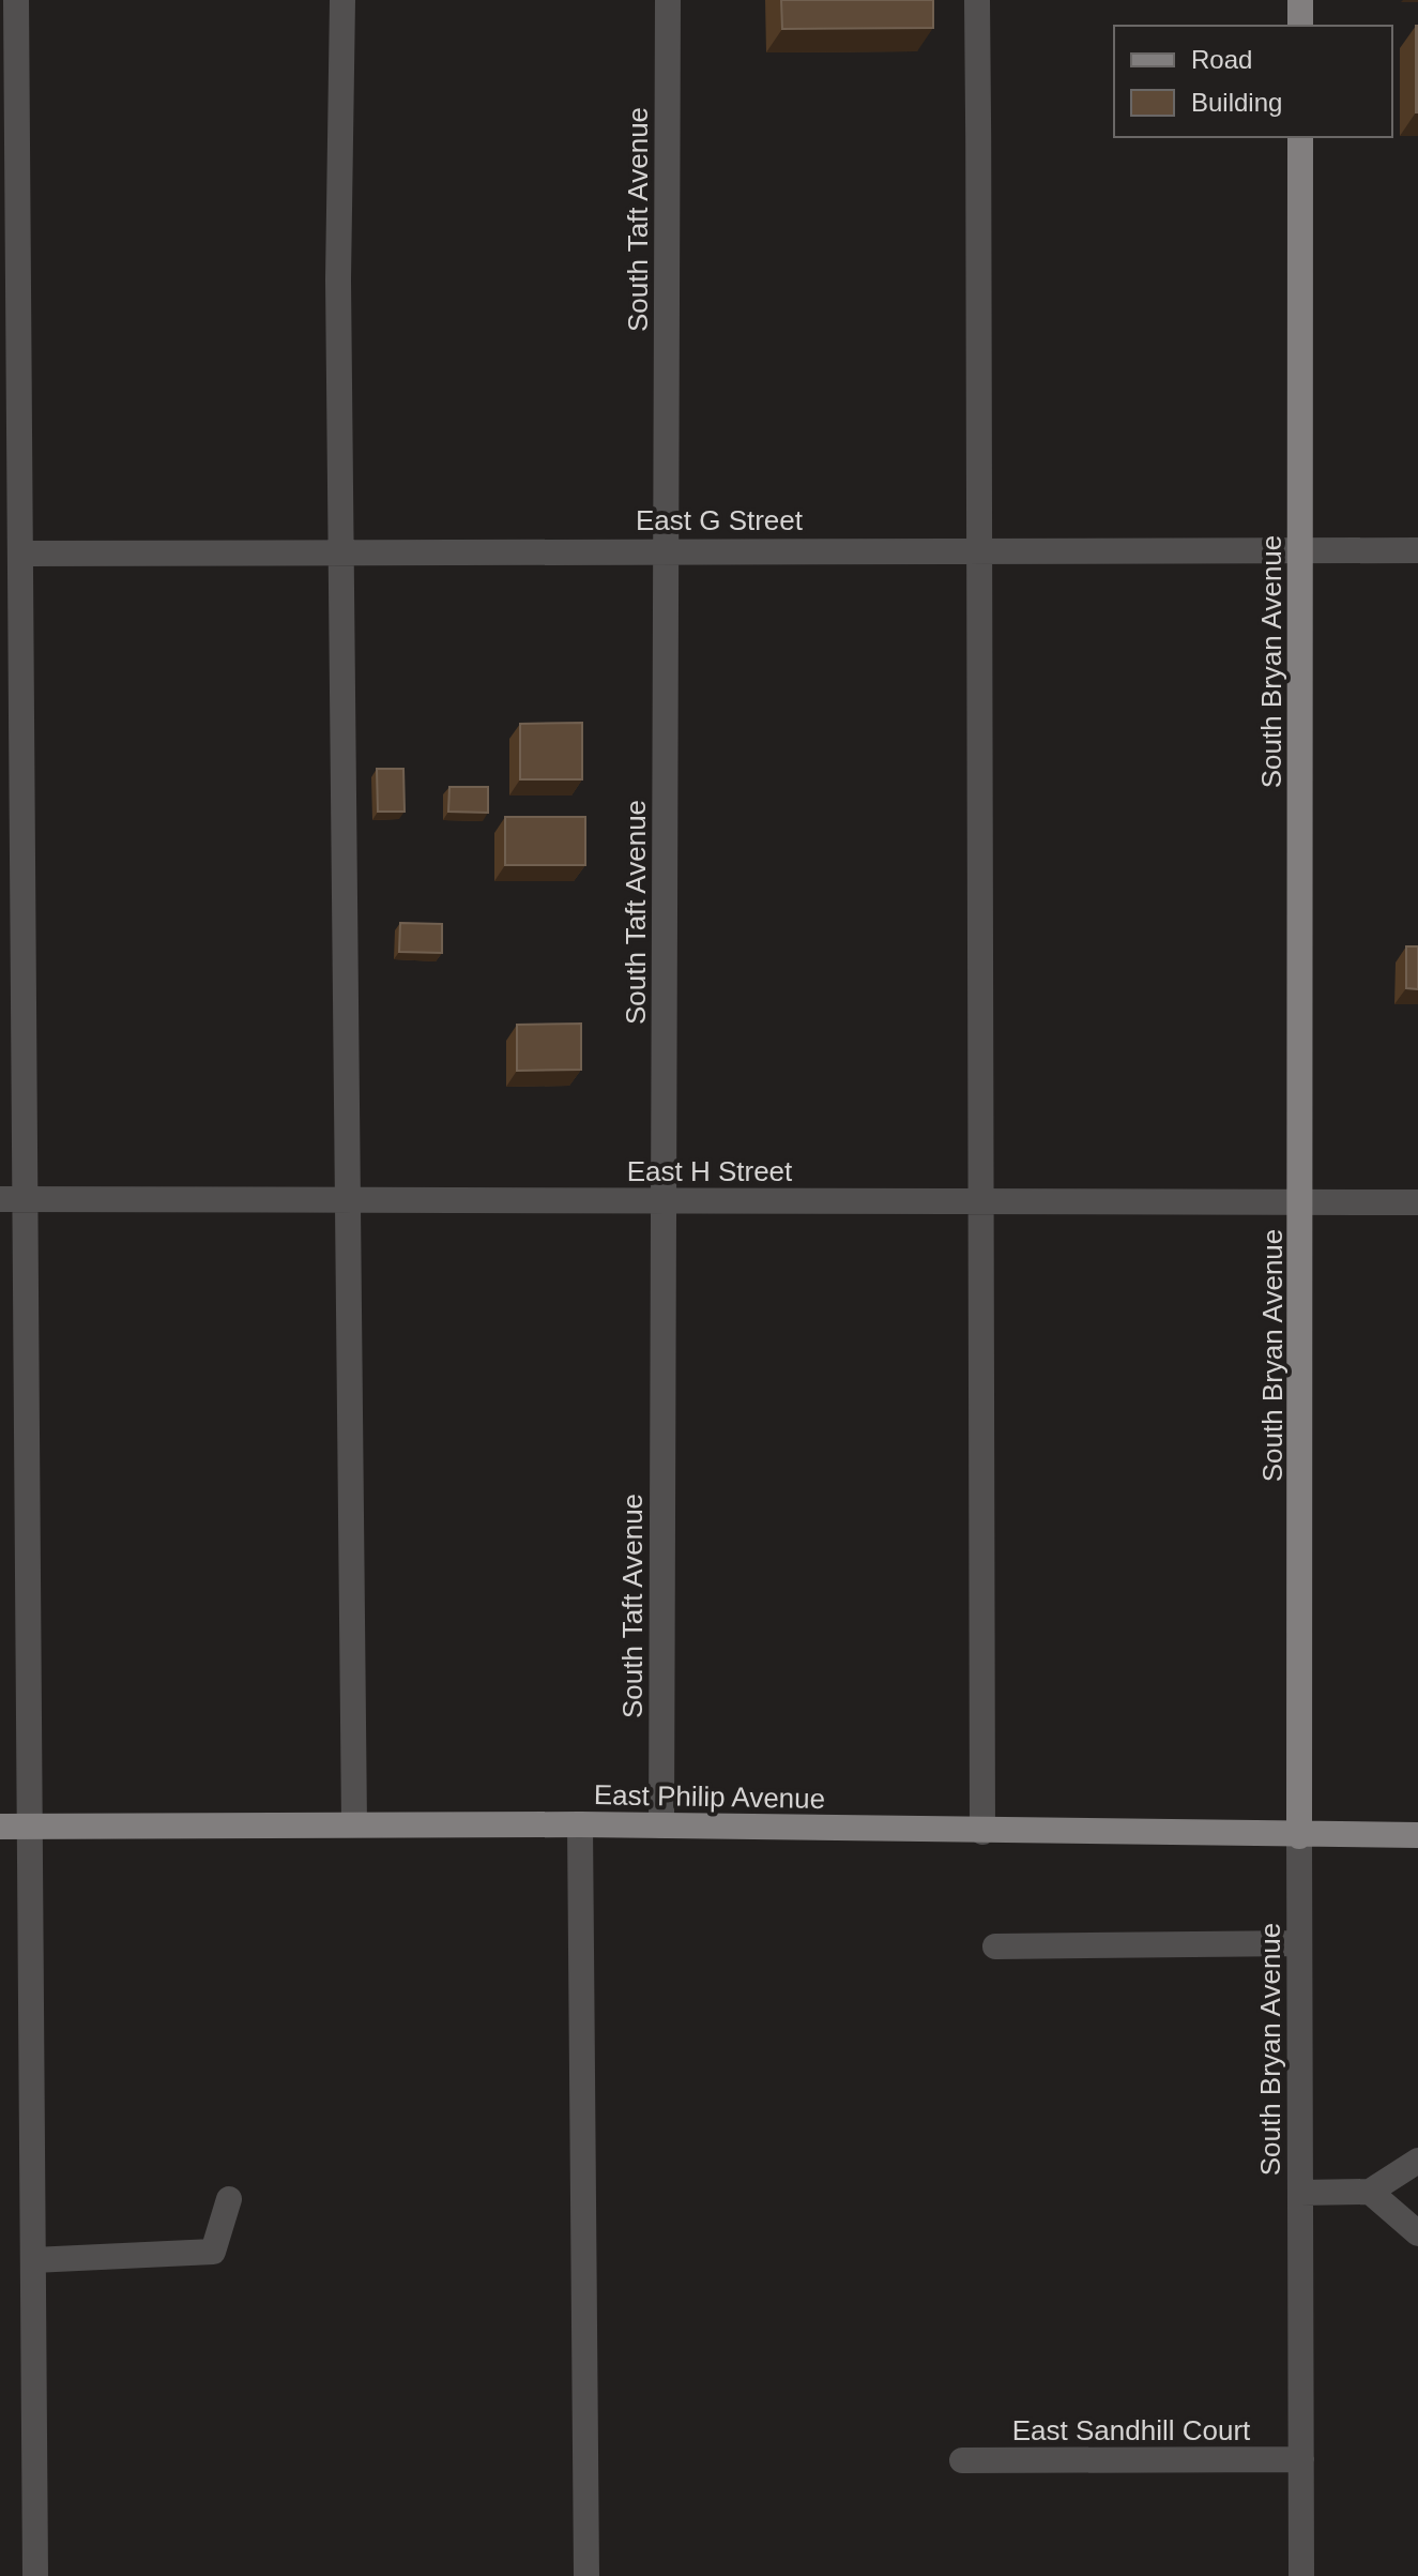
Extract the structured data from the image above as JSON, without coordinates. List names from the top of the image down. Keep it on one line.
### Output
{"streets":{"main road":["South Bryan Avenue","East Philip Avenue"],"street":["South Taft Avenue","East G Street","East H Street","East Sandhill Court"]},"crossings":[["South Taft Avenue","East G Street"],["South Taft Avenue","East H Street"],["South Taft Avenue","East Philip Avenue"],["East G Street","South Bryan Avenue"],["South Bryan Avenue","East H Street"],["South Bryan Avenue","East Philip Avenue"],["South Bryan Avenue","East Sandhill Court"]],"legend":["Road","Building"]}
